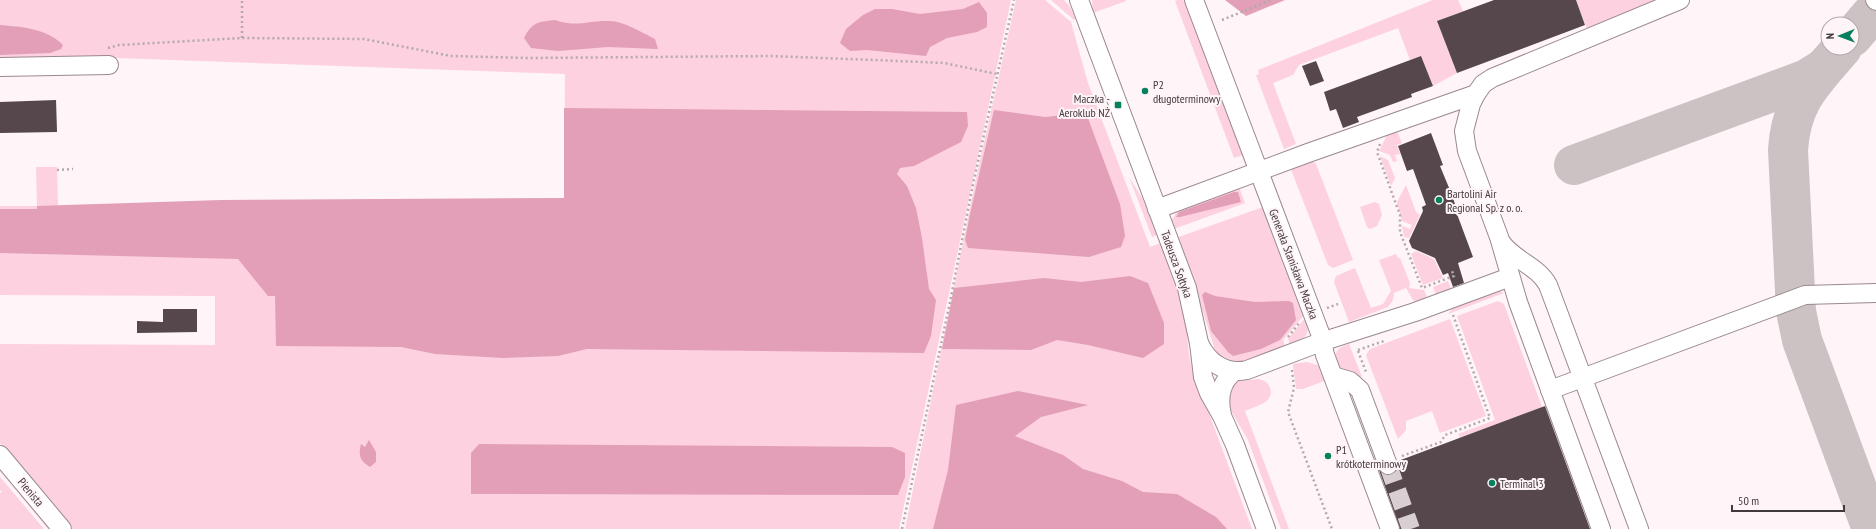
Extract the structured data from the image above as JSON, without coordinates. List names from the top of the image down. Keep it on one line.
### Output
{"streets":{"street":["Tadeusza Sołtyka","Generała Stanisława Maczka","Pienista"]},"places":{"other":["P2 długoterminowy","Bartolini Air Regional Sp. z o. o.","P1 krótkoterminowy","Terminal 3"],"transit":["Maczka - Aeroklub NŻ"]},"scale_bar":"50 m","north":"left"}
